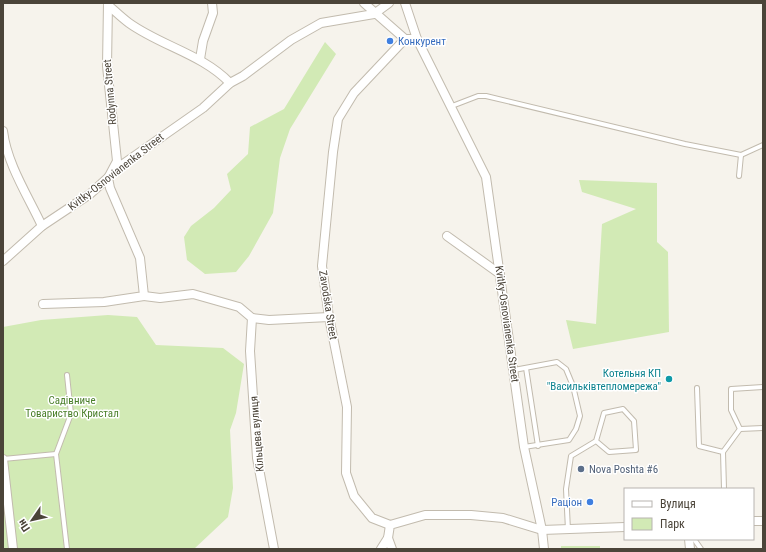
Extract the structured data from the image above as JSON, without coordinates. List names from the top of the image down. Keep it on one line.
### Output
{"streets":{"street":["Rodynna Street","Kvitky-Osnovianenka Street","Zavodska Street","Кільцева вулиця"]},"crossings":[["Rodynna Street","Kvitky-Osnovianenka Street"]],"parks":["Садівниче Товариство Кристал"],"places":["Конкурент","Котельня КП \"Васильківтепломережа\"","Nova Poshta #6","Раціон"],"legend":["Вулиця","Парк"],"north":"bottom left"}
